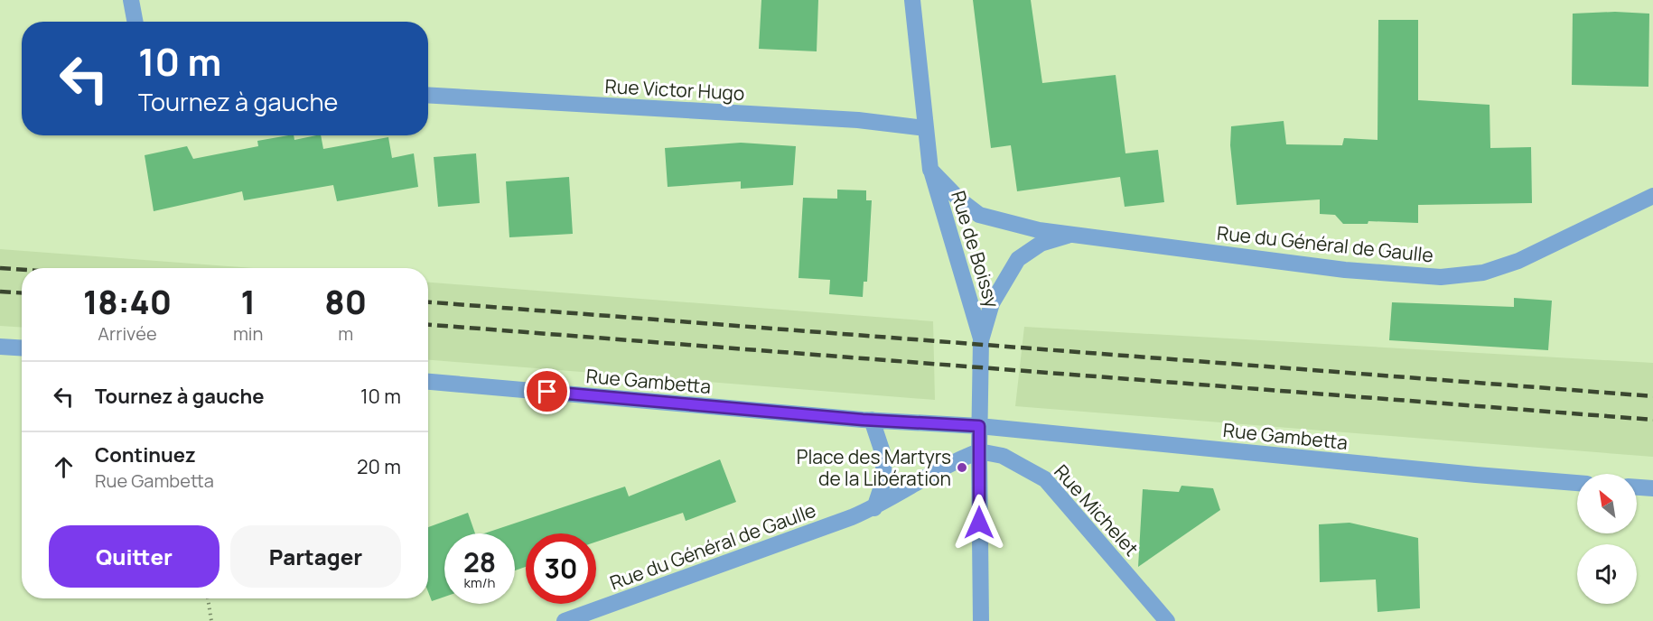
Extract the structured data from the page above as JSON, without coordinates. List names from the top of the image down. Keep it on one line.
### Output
{"streets":{"street":["Rue Victor Hugo","Rue du Général de Gaulle","Rue de Boissy","Rue Gambetta","Rue Michelet"]},"crossings":[["Rue Victor Hugo","Rue de Boissy"],["Rue du Général de Gaulle","Rue de Boissy"],["Rue de Boissy","Rue Gambetta"],["Rue de Boissy","Rue Michelet"]],"places":["Place des Martyrs de la Libération"],"north":"top left","page":{"turn":["10 m","Tournez à gauche"],"eta":["18:40","Arrivée","1","min","80","m"],"list":[{"name":"Tournez à gauche","value":"10 m"},{"name":"Continuez","note":"Rue Gambetta","value":"20 m"}],"buttons":["Quitter","Partager"],"speed":"28 km/h","limit":"30"}}
